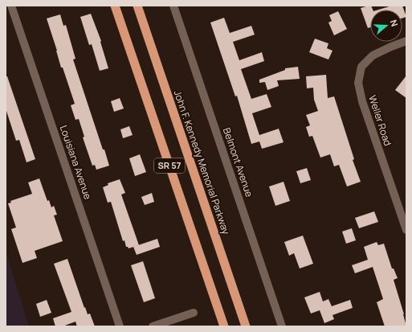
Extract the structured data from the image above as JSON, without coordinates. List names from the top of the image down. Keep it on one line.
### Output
{"streets":{"highway":["John F. Kennedy Memorial Parkway","SR 57"],"street":["Weller Road","Louisiana Avenue","Belmont Avenue"]},"north":"right"}
